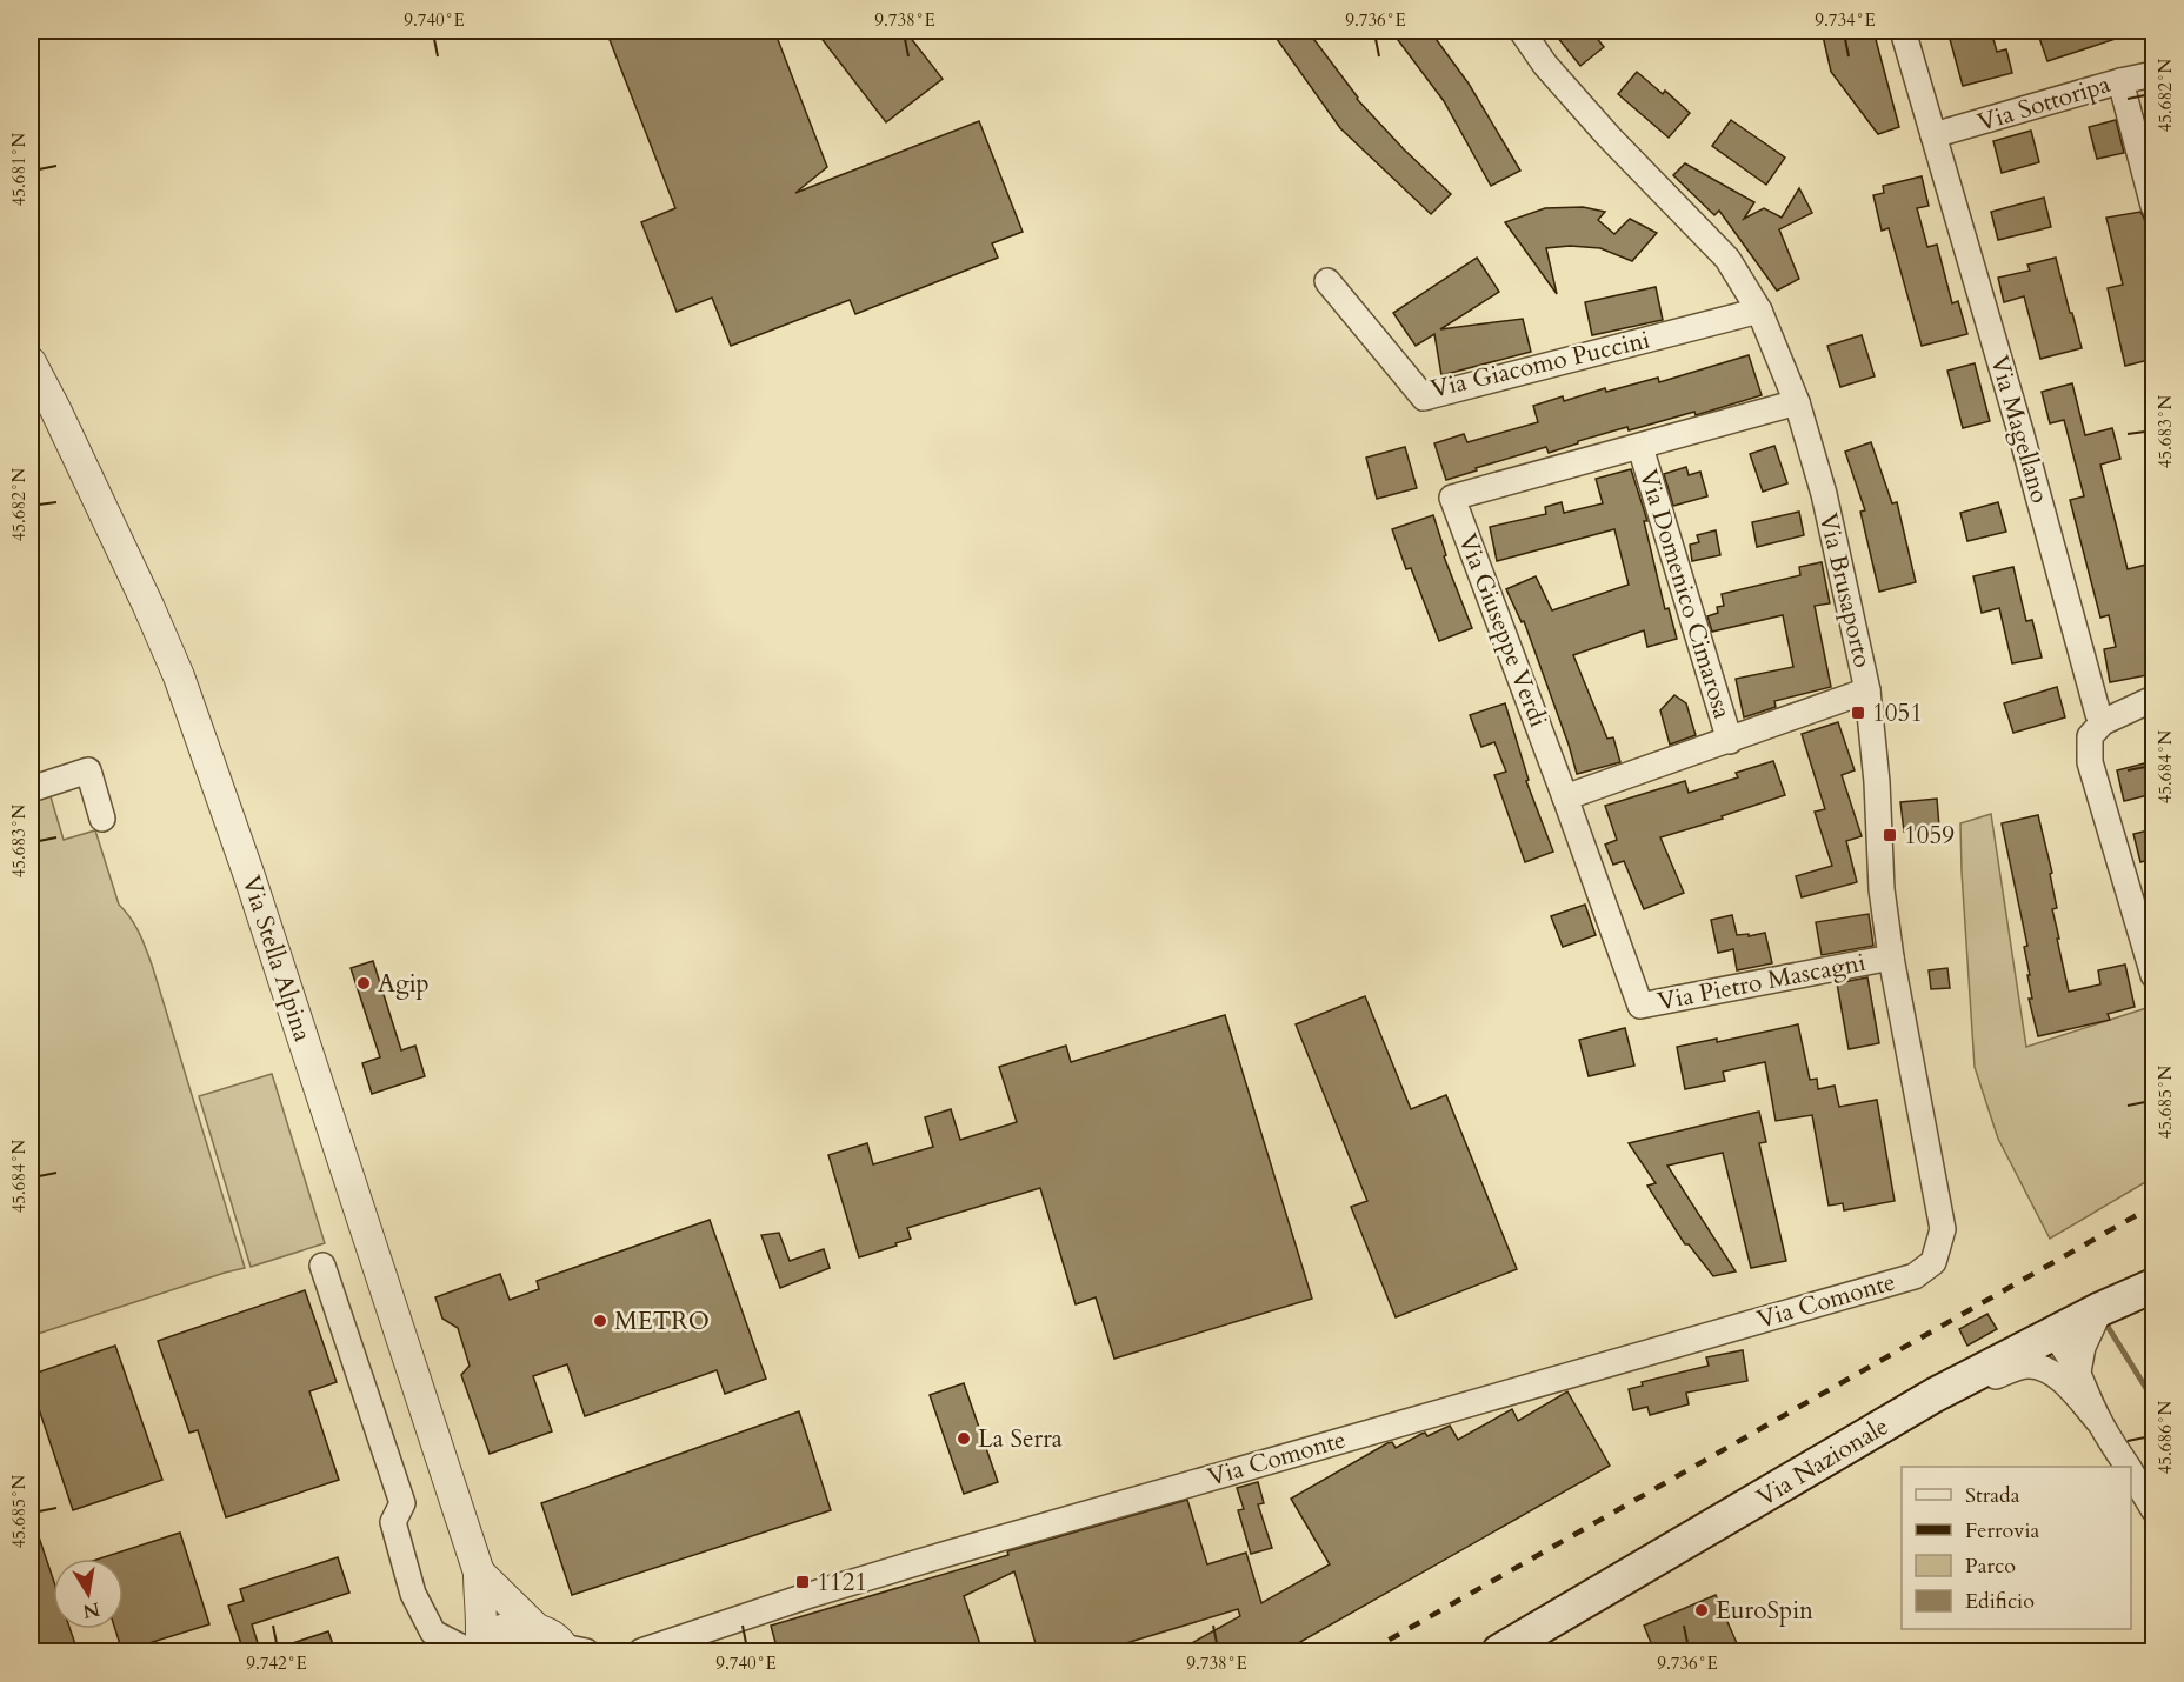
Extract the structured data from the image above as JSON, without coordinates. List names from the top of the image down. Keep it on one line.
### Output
{"streets":{"main road":["Via Nazionale"],"street":["Via Sottoripa","Via Giacomo Puccini","Via Magellano","Via Brusaporto","Via Domenico Cimarosa","Via Giuseppe Verdi","Via Stella Alpina","Via Pietro Mascagni","Via Comonte"]},"crossings":[["Via Sottoripa","Via Magellano"],["Via Giacomo Puccini","Via Brusaporto"],["Via Brusaporto","Via Giuseppe Verdi"],["Via Brusaporto","Via Pietro Mascagni"],["Via Brusaporto","Via Comonte"],["Via Domenico Cimarosa","Via Giuseppe Verdi"],["Via Giuseppe Verdi","Via Pietro Mascagni"]],"places":{"transit":["1051","1059","1121"],"other":["Agip","METRO","La Serra","EuroSpin"]},"legend":["Strada","Ferrovia","Parco","Edificio"],"north":"bottom","coordinates":["9.740°E","9.738°E","9.736°E","9.734°E","45.682°N","45.681°N","45.683°N","45.684°N","45.685°N","45.686°N","9.742°E"]}
